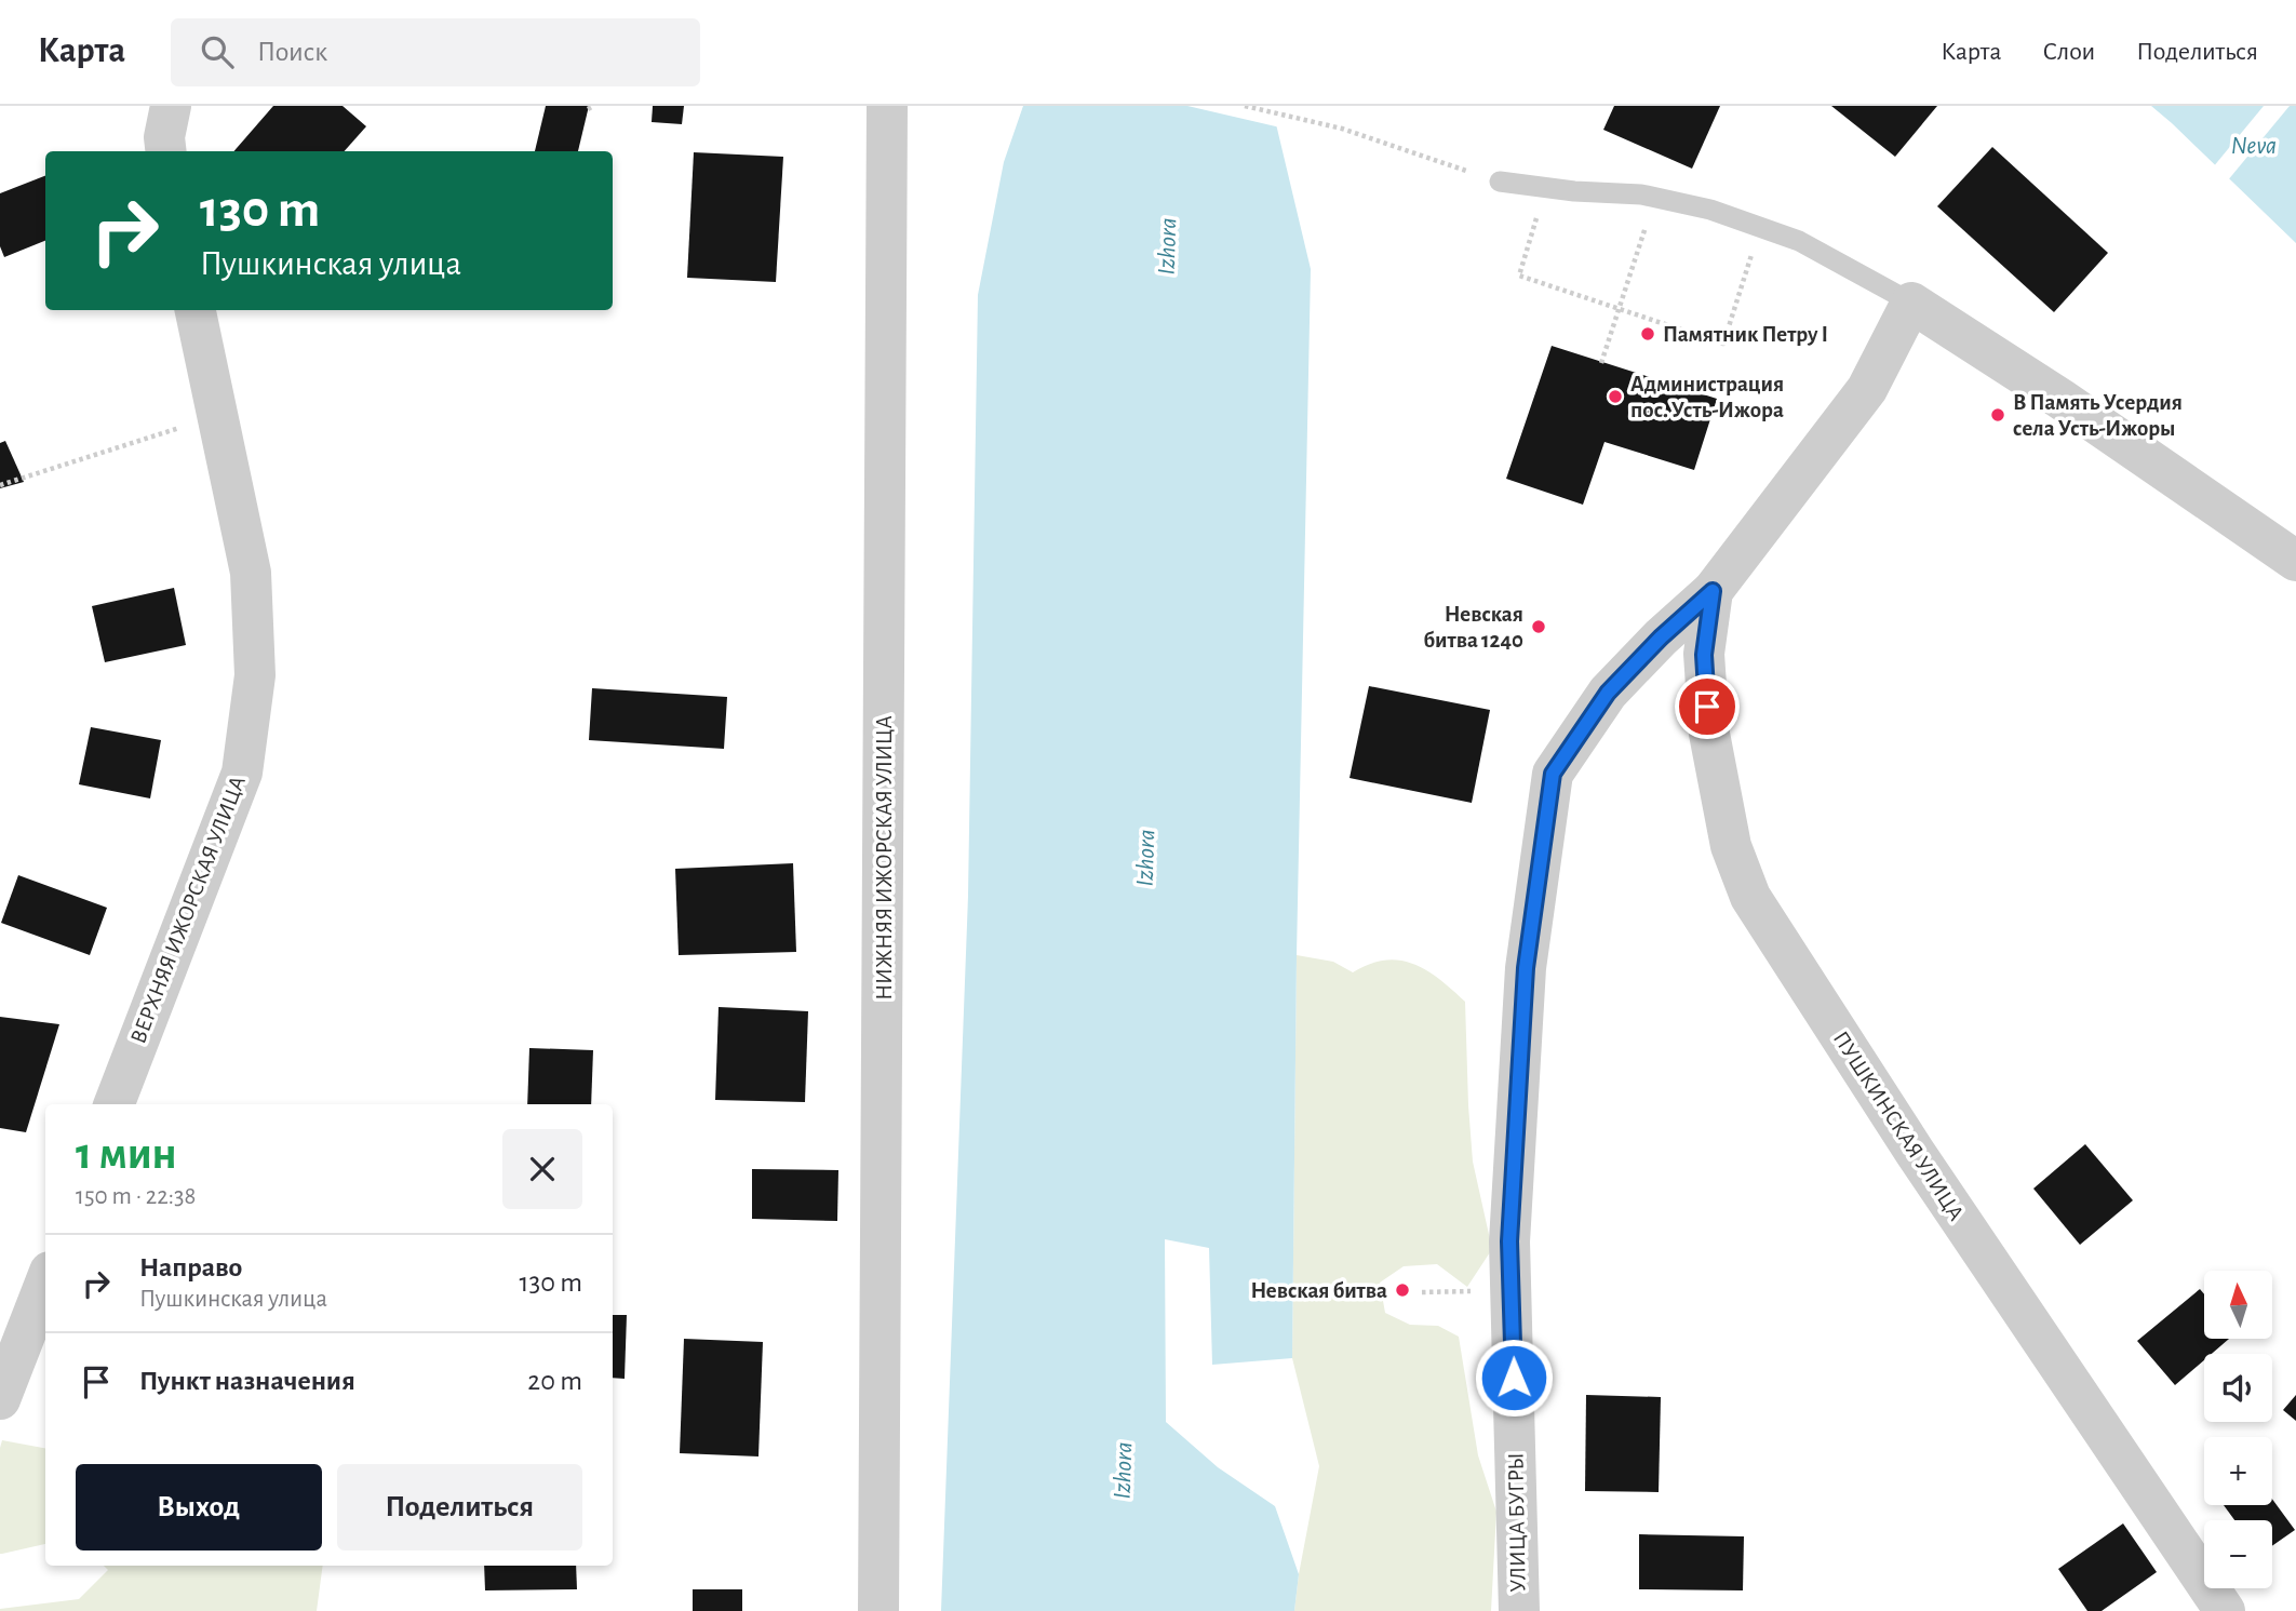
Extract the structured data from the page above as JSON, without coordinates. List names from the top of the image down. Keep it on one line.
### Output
{"streets":{"street":["НИЖНЯЯ ИЖОРСКАЯ УЛИЦА","ВЕРХНЯЯ ИЖОРСКАЯ УЛИЦА","ПУШКИНСКАЯ УЛИЦА","УЛИЦА БУГРЫ"]},"crossings":[["ПУШКИНСКАЯ УЛИЦА","УЛИЦА БУГРЫ"]],"water":["Neva","Izhora"],"places":["Памятник Петру I","Администрация пос. Усть-Ижора","В Память Усердия села Усть-Ижоры","Невская битва 1240","Невская битва"],"north":"top","page":{"header":"Карта","search":"Поиск","nav":["Карта","Слои","Поделиться"],"turn":["130 m","Пушкинская улица"],"heading":["1 мин","150 m · 22:38"],"list":[{"name":"Направо","note":"Пушкинская улица","value":"130 m"},{"name":"Пункт назначения","value":"20 m"}],"map_buttons":["+","−"],"buttons":["Выход","Поделиться"]}}
